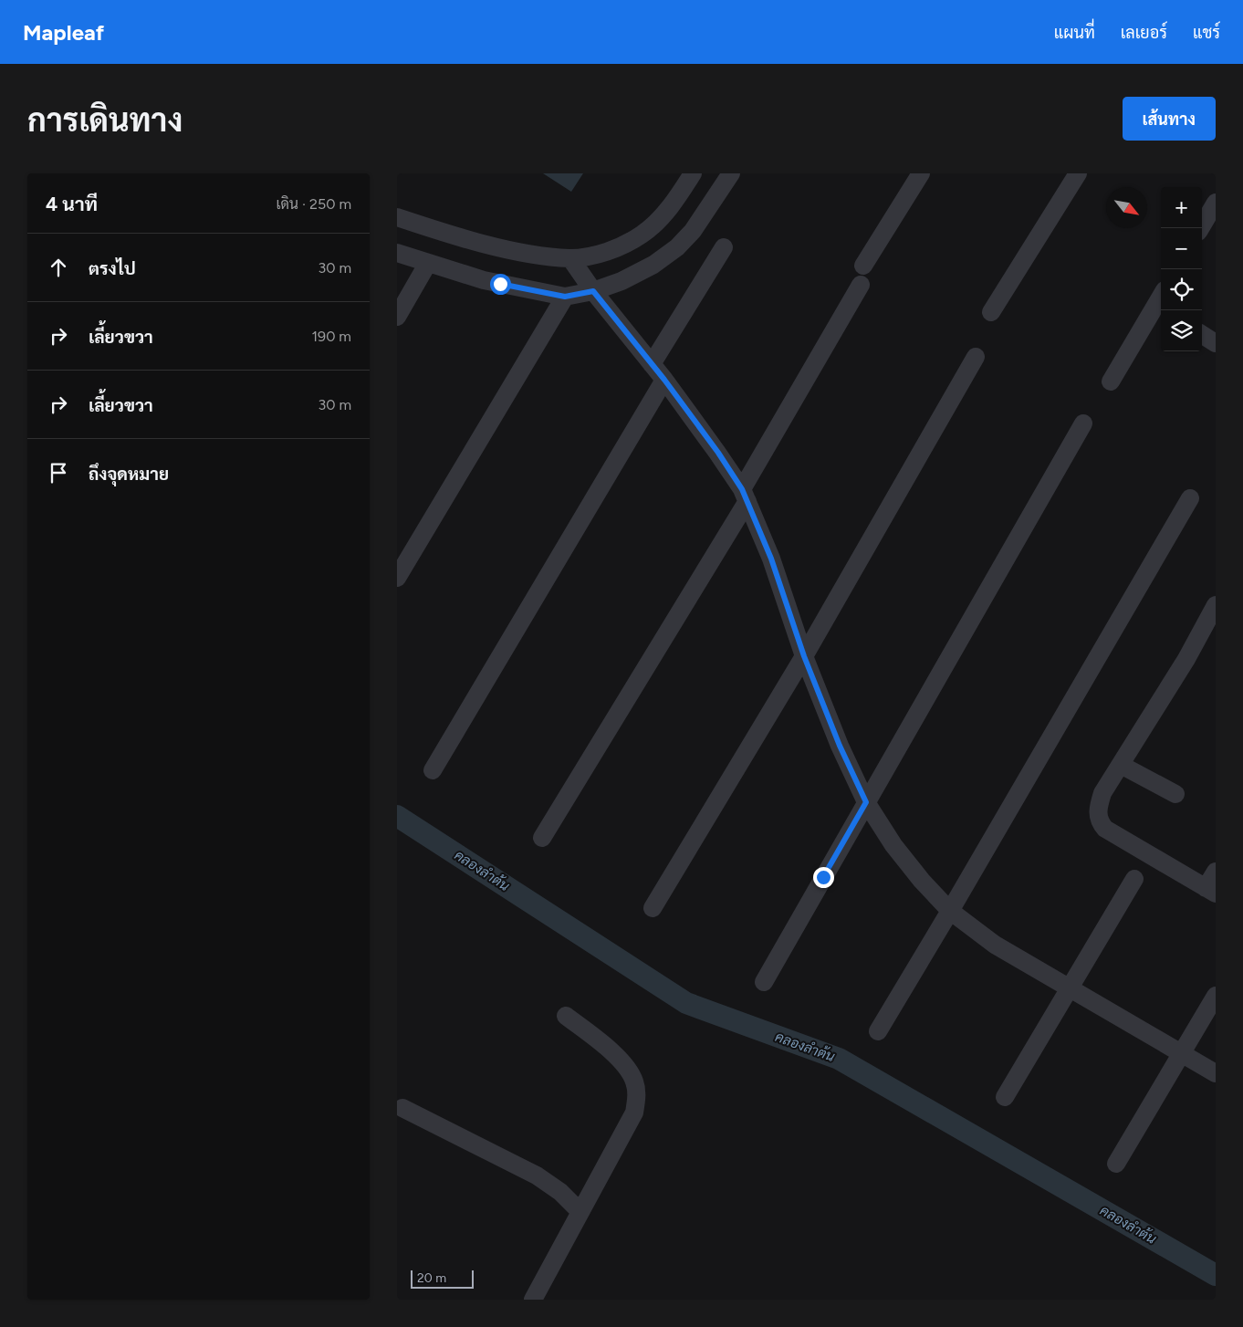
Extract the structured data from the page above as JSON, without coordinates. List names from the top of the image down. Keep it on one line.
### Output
{"water":["คลองลำต้น"],"scale_bar":"20 m","north":"bottom right","page":{"header":"Mapleaf","nav":["แผนที่","เลเยอร์","แชร์"],"buttons":"เส้นทาง","title":"การเดินทาง","heading":["4 นาที","เดิน · 250 m"],"map_buttons":["+","−"],"list":[["ตรงไป","30 m"],["เลี้ยวขวา","190 m"],["เลี้ยวขวา","30 m"],"ถึงจุดหมาย"],"scale":"20 m"}}
